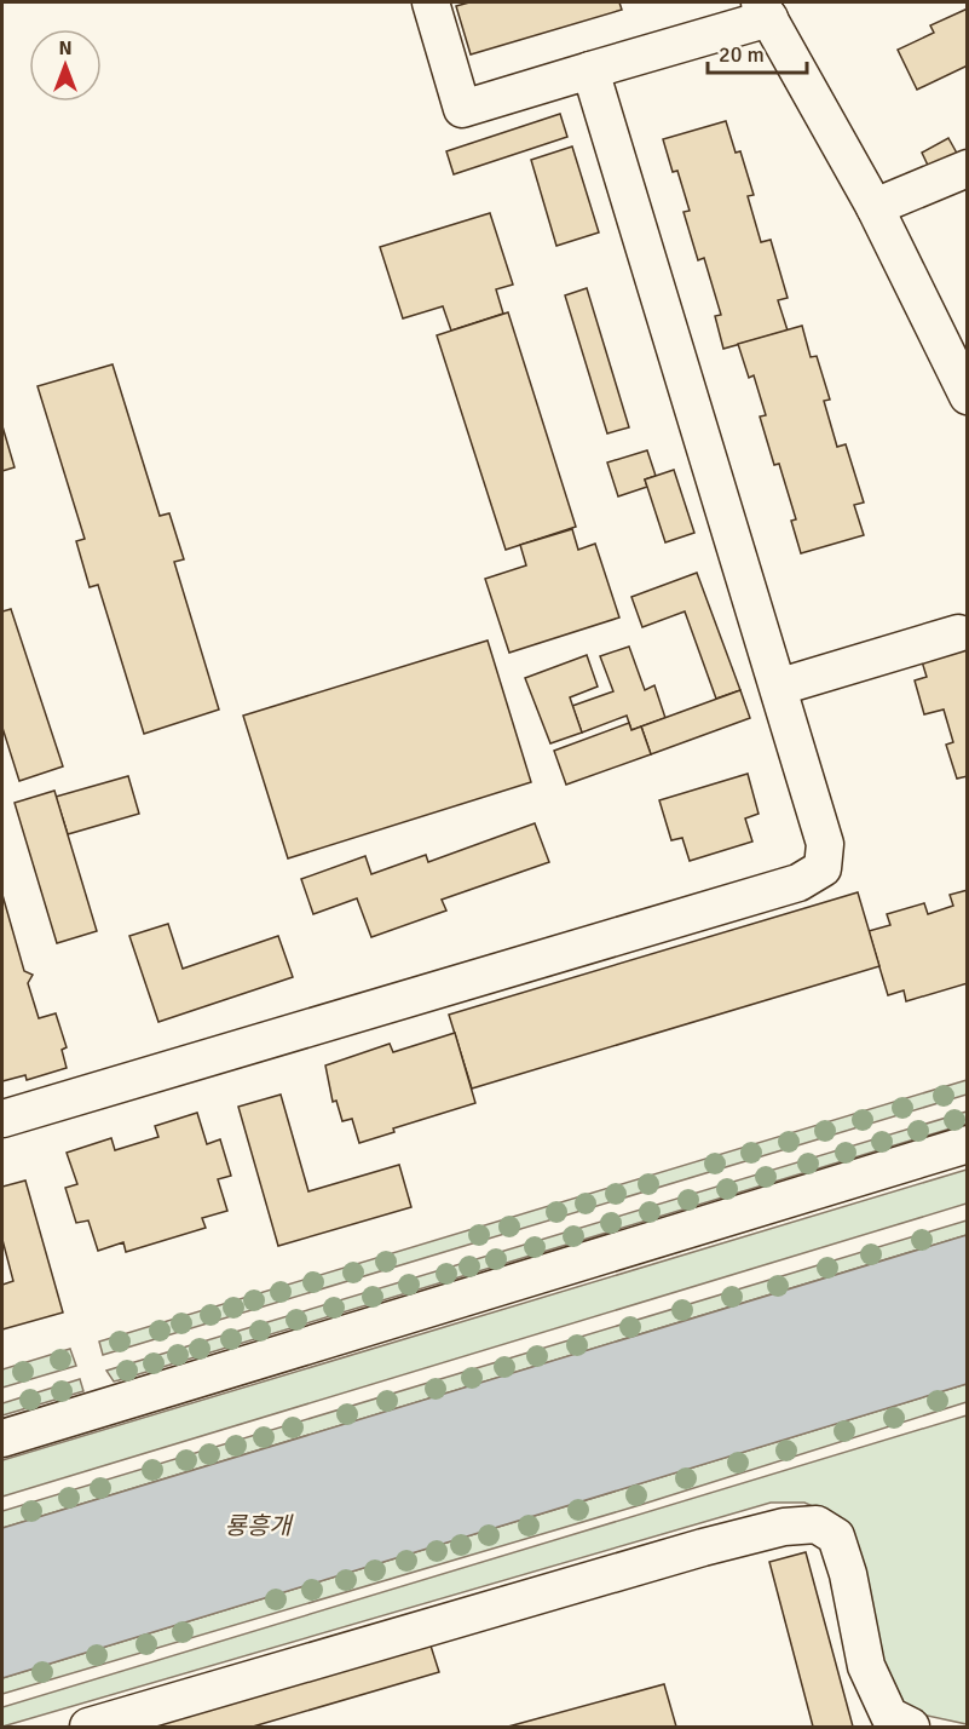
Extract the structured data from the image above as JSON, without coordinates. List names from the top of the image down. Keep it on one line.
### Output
{"water":["룡흥개"],"scale_bar":"20 m","north":"top"}
